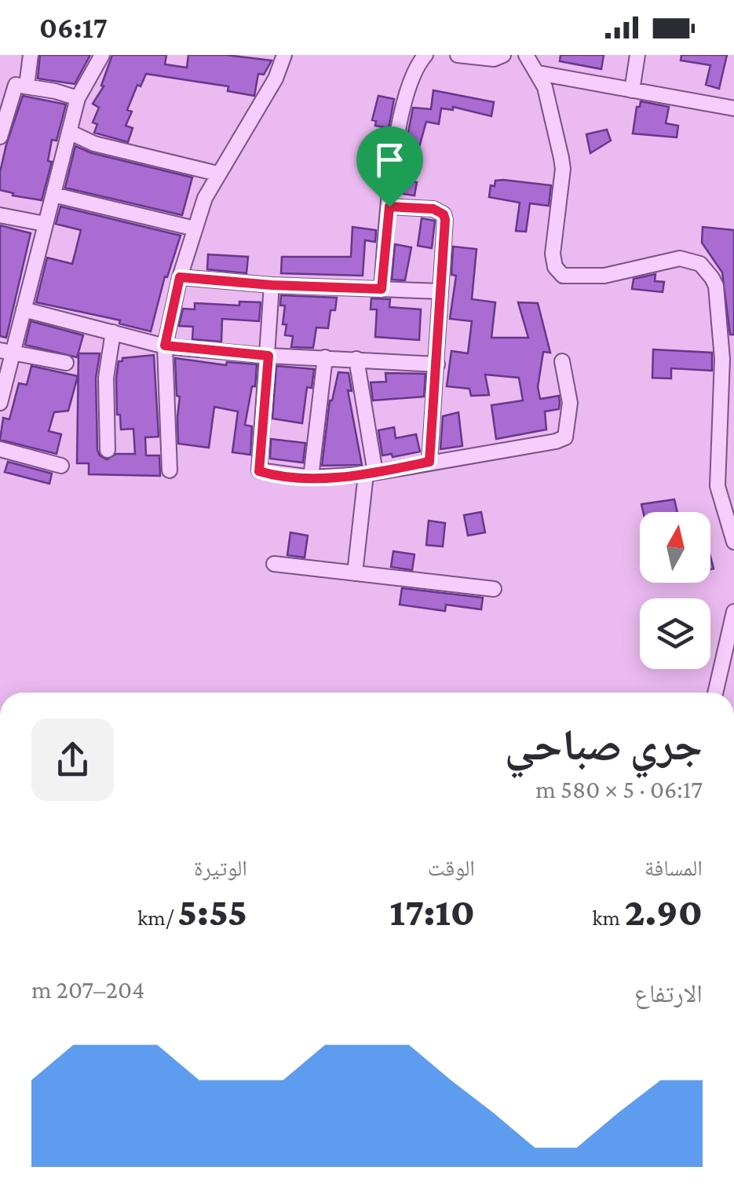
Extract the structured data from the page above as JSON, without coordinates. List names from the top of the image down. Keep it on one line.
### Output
{"north":"top","page":{"status":"06:17","heading":["جري صباحي","06:17 · 5 × 580 m"],"stats":[["المسافة","2.90 km"],["الوقت","17:10"],["الوتيرة","5:55 /km"]],"chart":["الارتفاع","204–207 m"]}}
